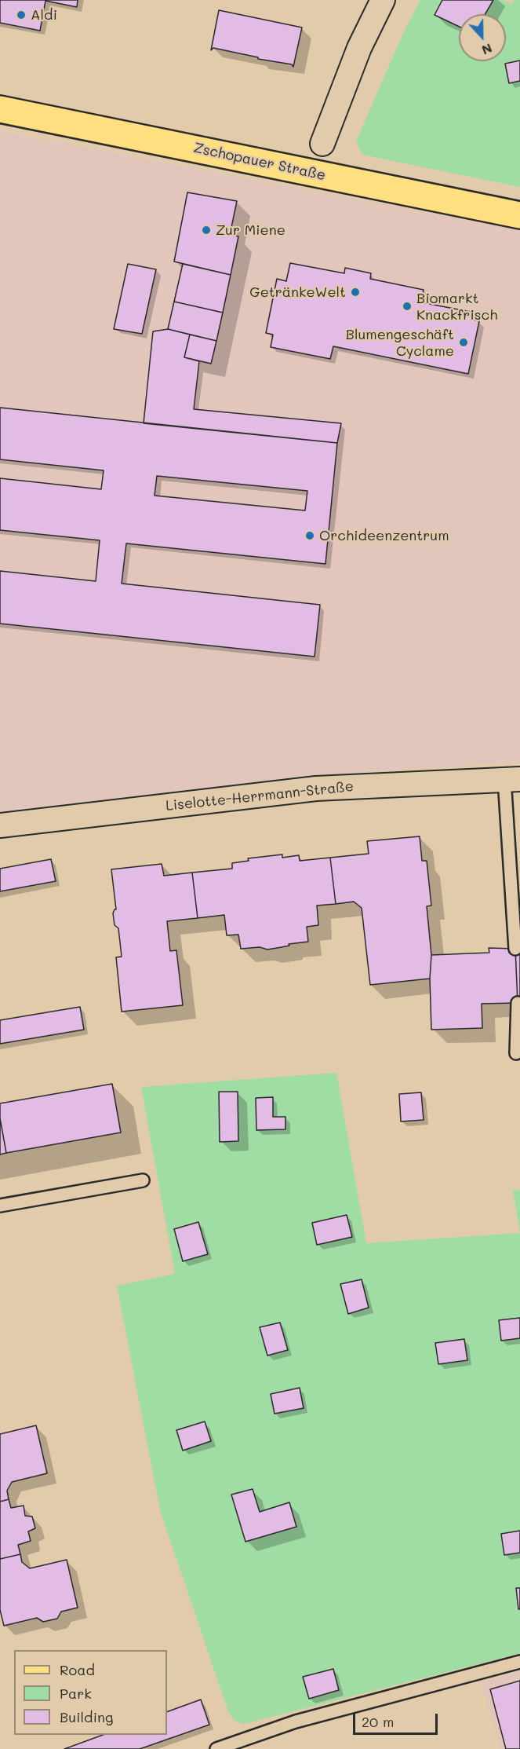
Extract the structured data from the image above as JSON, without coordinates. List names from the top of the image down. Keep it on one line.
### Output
{"streets":{"main road":["Zschopauer Straße"],"street":["Liselotte-Herrmann-Straße"]},"places":["Aldi","Zur Miene","GetränkeWelt","Biomarkt Knackfrisch","Blumengeschäft Cyclame","Orchideenzentrum"],"legend":["Road","Park","Building"],"scale_bar":"20 m","north":"bottom"}
